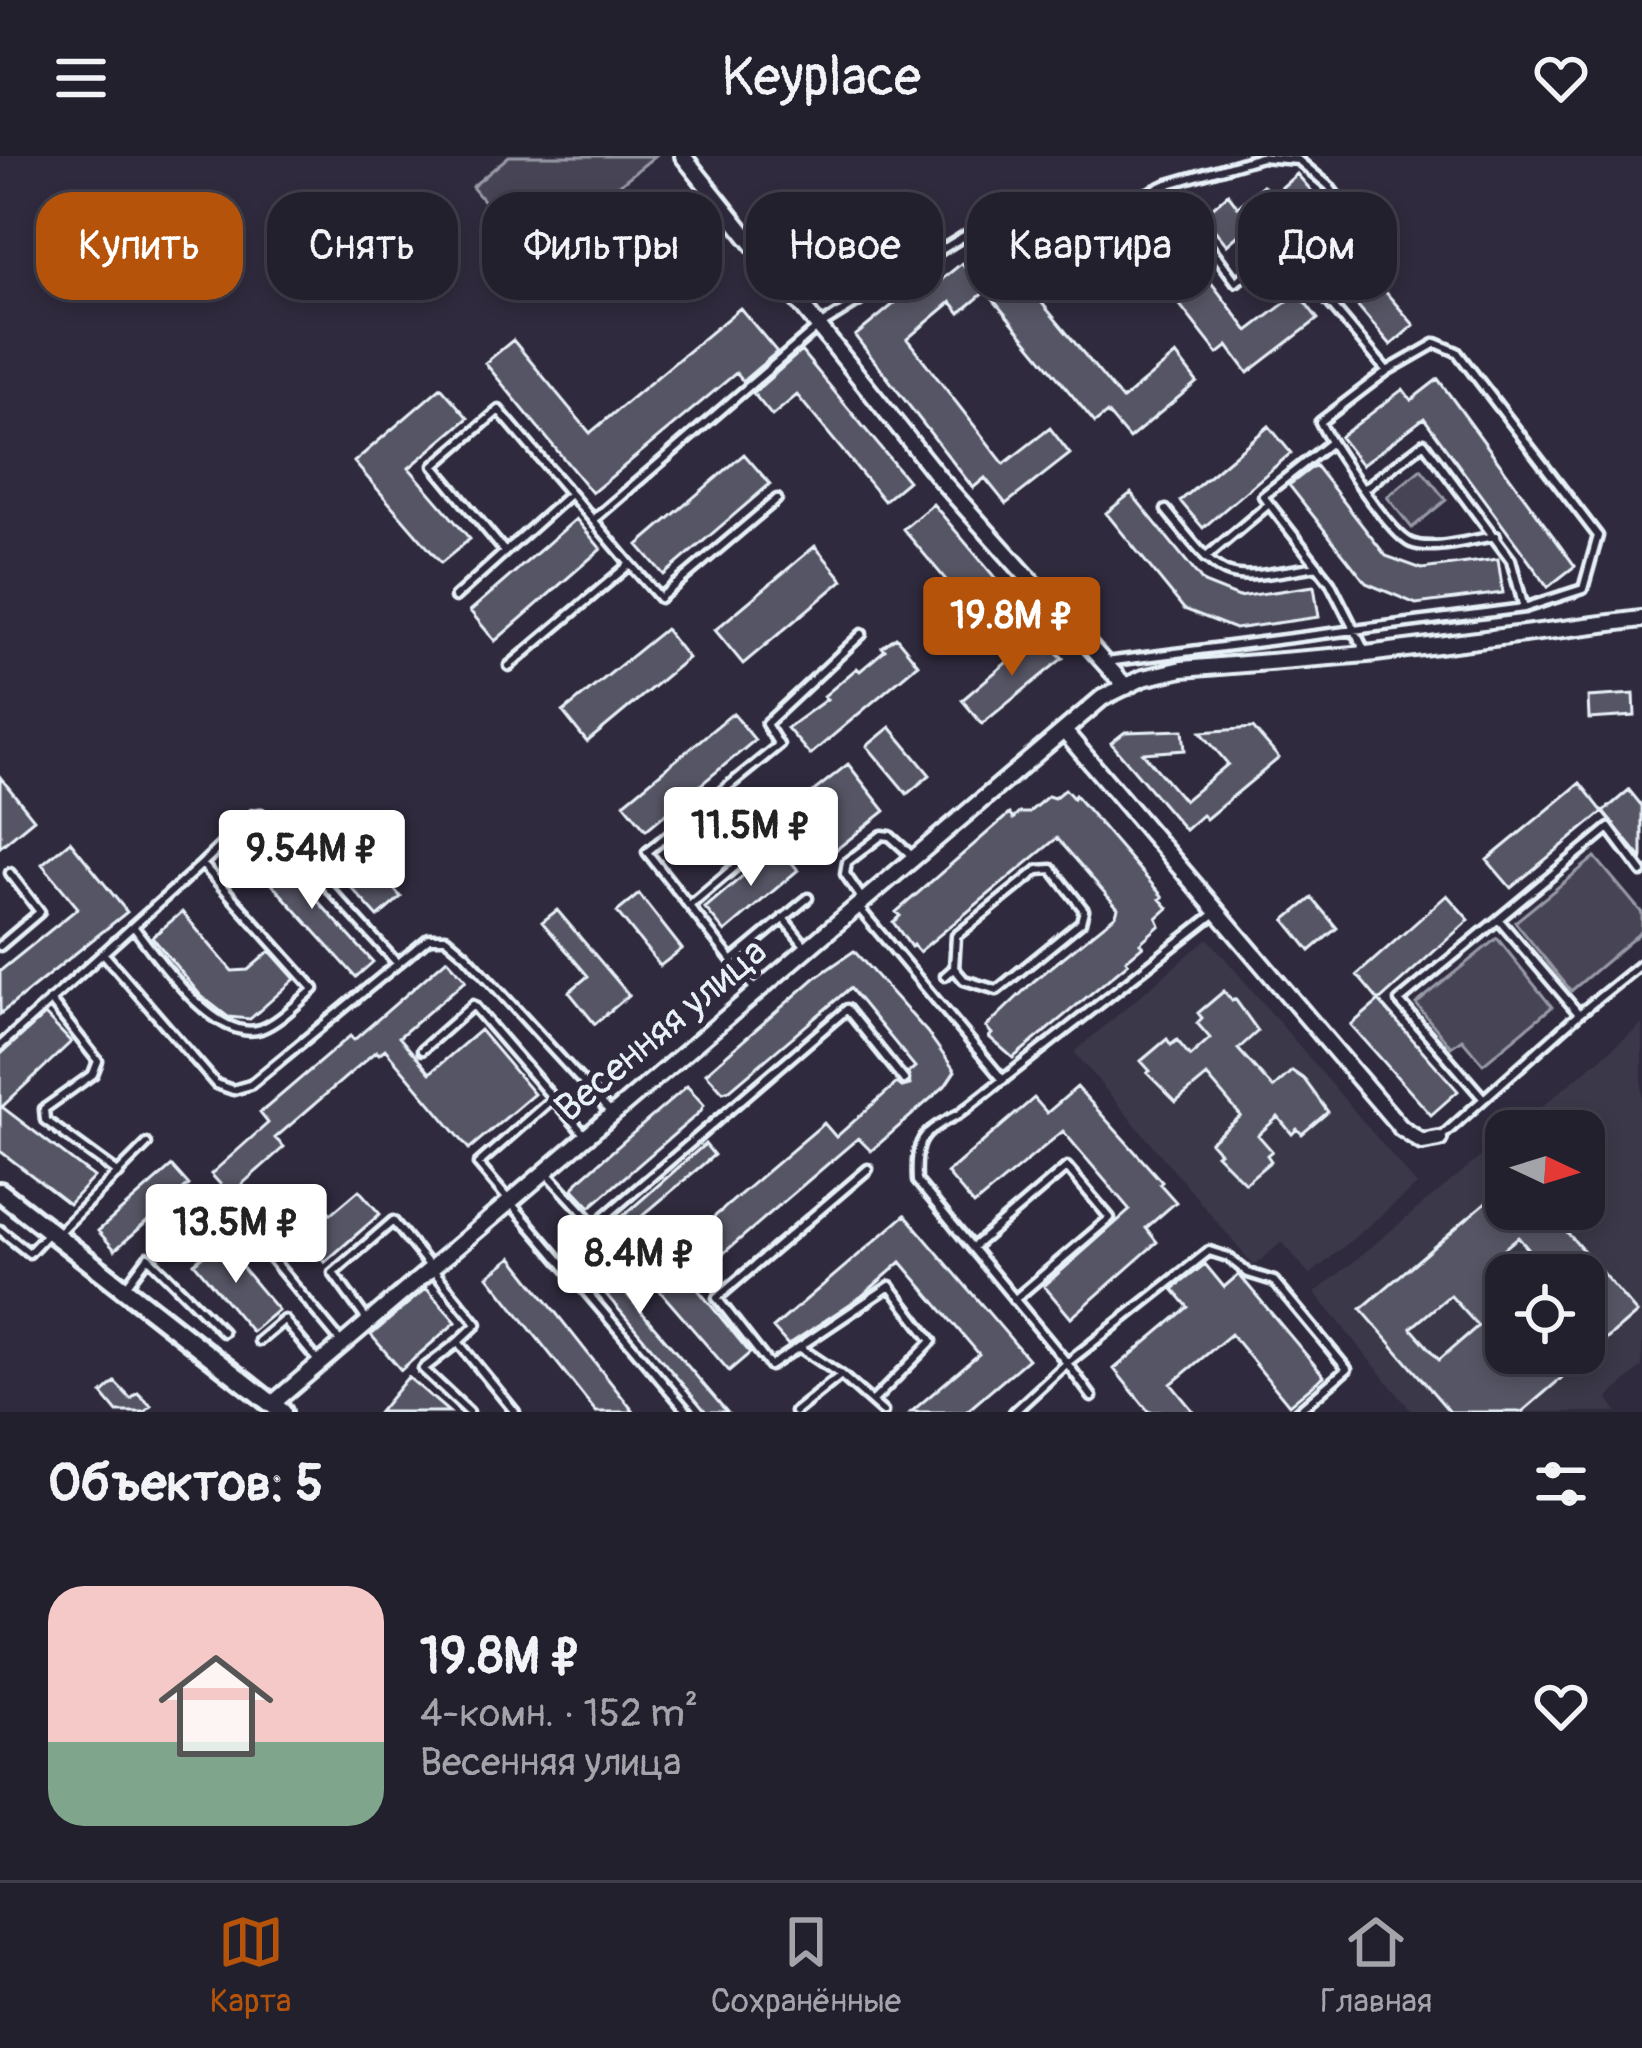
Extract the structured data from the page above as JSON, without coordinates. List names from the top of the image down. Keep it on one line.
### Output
{"streets":{"street":["Весенняя улица"]},"north":"right","page":{"header":"Keyplace","chip":["Купить","Снять","Фильтры","Новое","Квартира","Дом"],"price":["19.8M ₽","11.5M ₽","9.54M ₽","13.5M ₽","8.4M ₽"],"heading":"Объектов: 5","list":[{"name":"19.8M ₽","note":"4-комн. · 152 m² · Весенняя улица"}],"tabs":["Карта","Сохранённые","Главная"]}}
